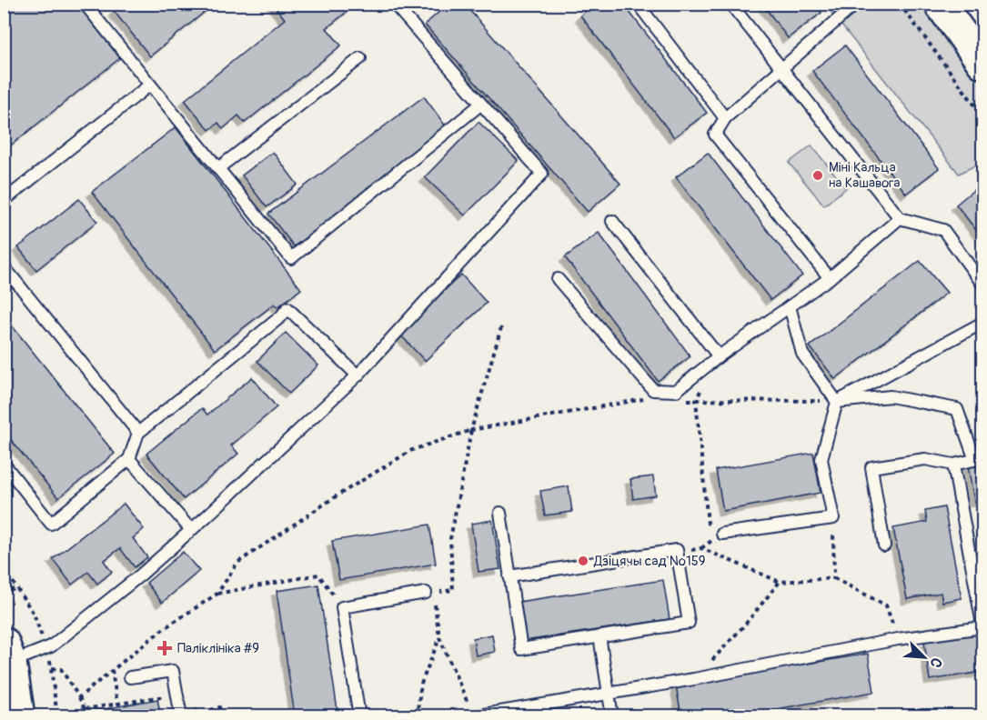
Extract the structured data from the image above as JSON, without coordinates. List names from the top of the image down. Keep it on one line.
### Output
{"places":{"other":["Міні Кальца на Кашавога","Дзіцячы сад №159"],"health":["Паліклініка #9"]},"north":"bottom right"}
